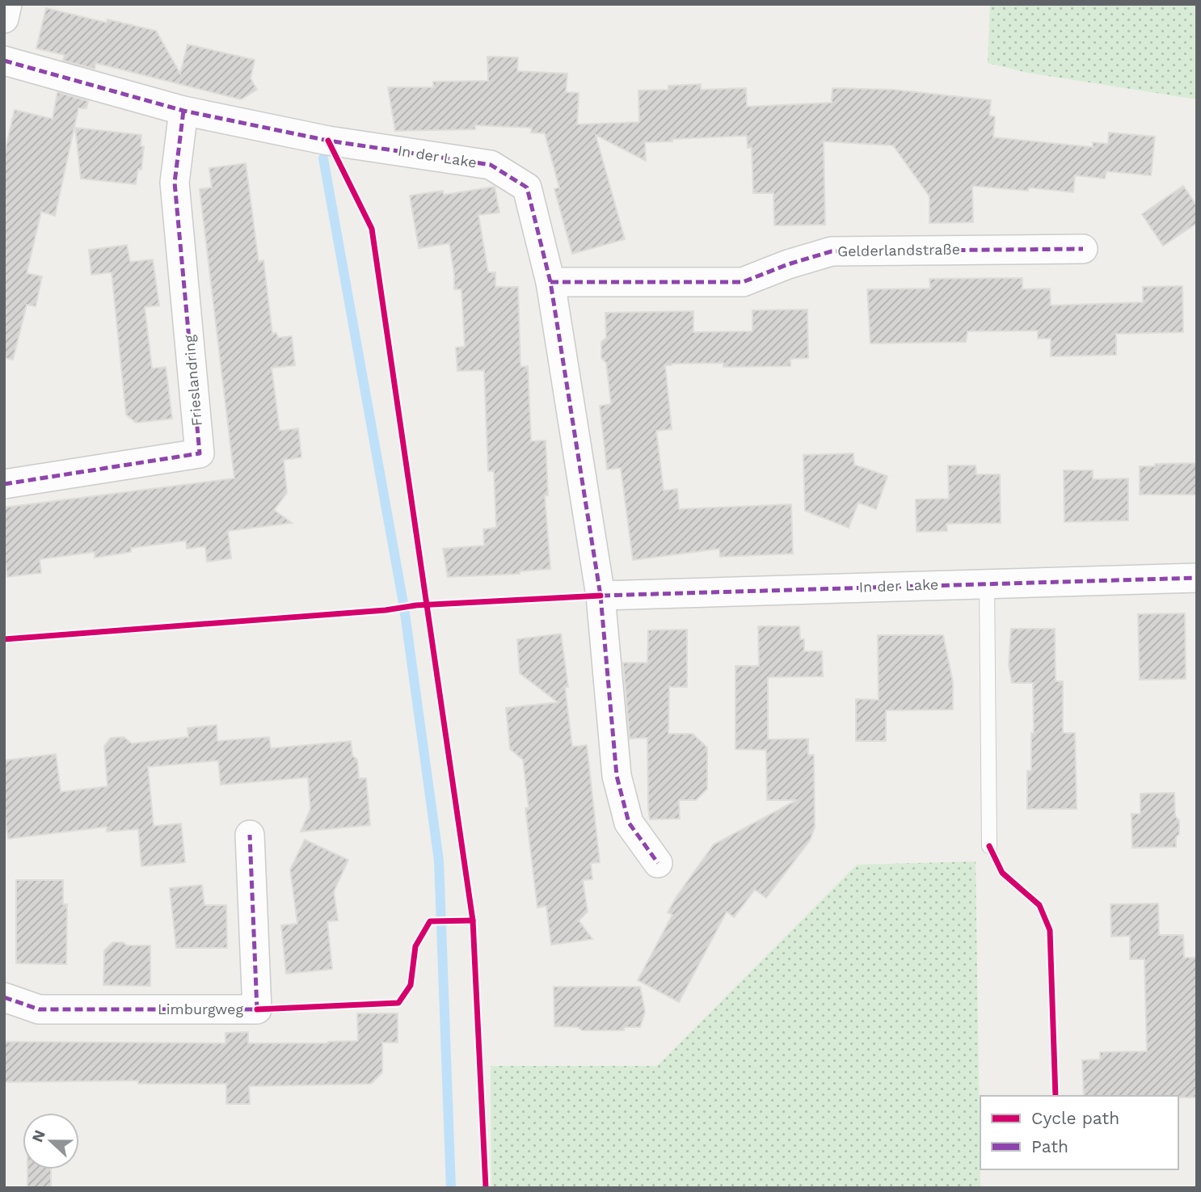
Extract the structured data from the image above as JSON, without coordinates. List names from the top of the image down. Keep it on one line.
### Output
{"streets":{"street":["In der Lake","Gelderlandstraße","Frieslandring","Limburgweg"]},"crossings":[["In der Lake","Gelderlandstraße"],["In der Lake","Frieslandring"]],"legend":["Cycle path","Path"],"north":"left"}
